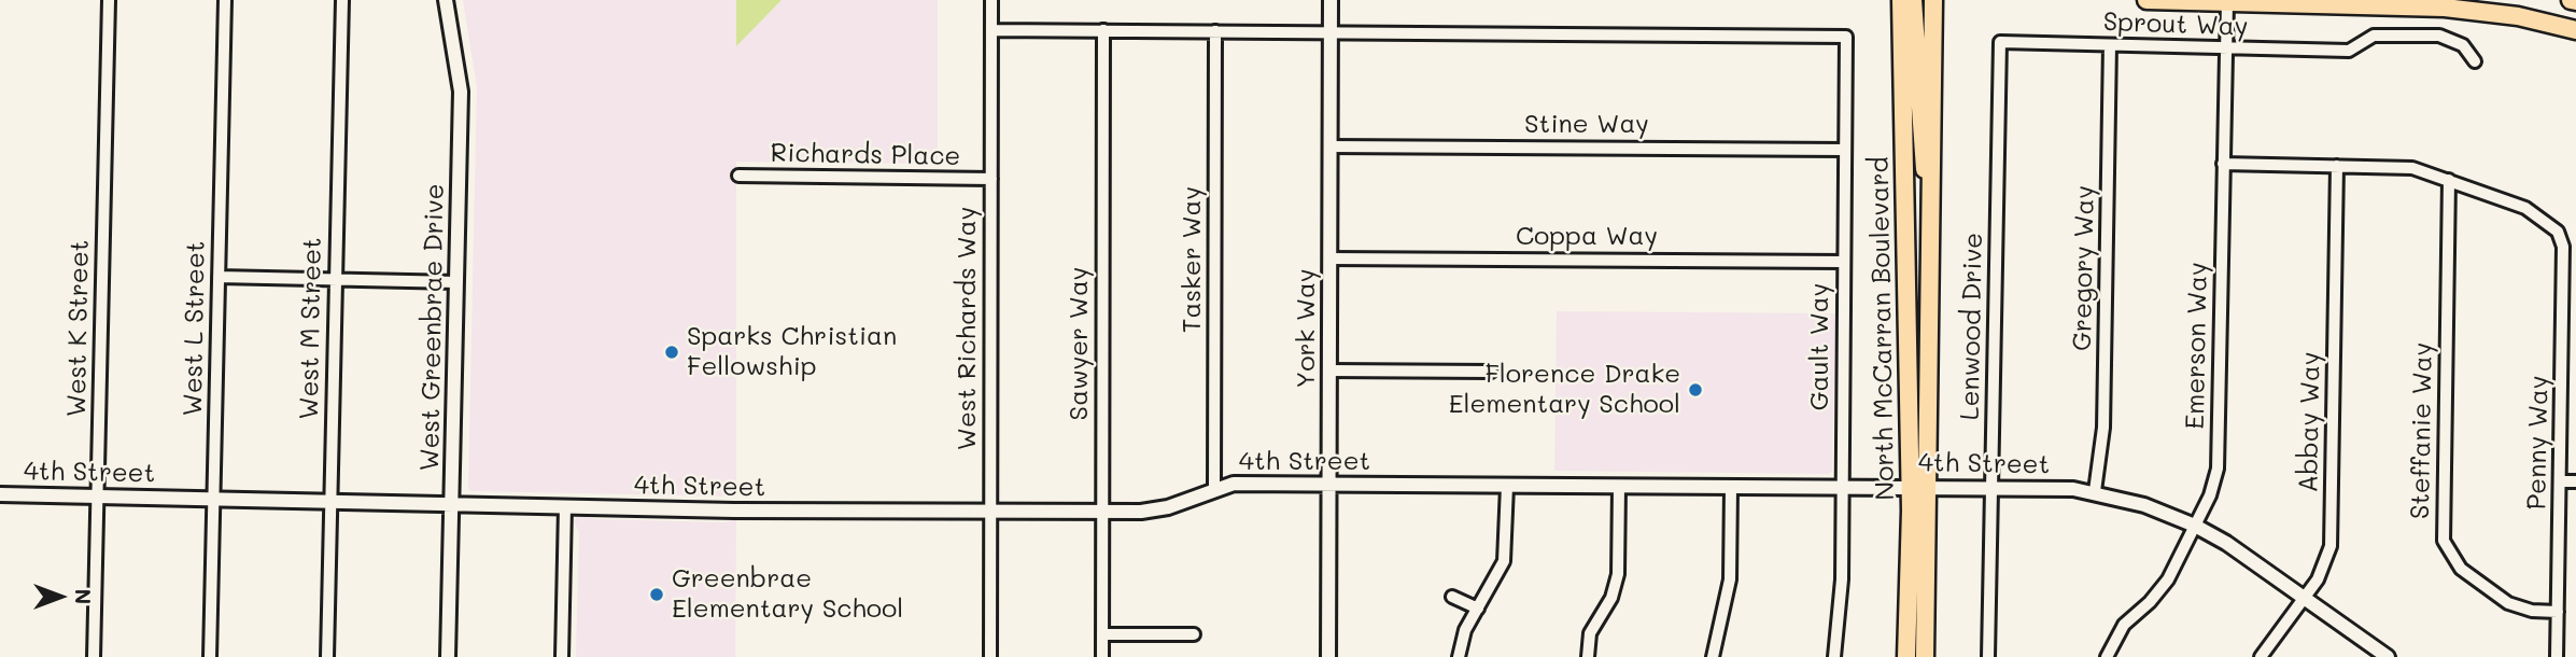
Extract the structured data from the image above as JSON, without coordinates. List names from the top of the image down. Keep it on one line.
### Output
{"streets":{"main road":["North McCarran Boulevard"],"street":["Sprout Way","Stine Way","Richards Place","Coppa Way","Tasker Way","Gregory Way","Lenwood Drive","West Greenbrae Drive","West K Street","West L Street","West M Street","West Richards Way","York Way","Sawyer Way","Emerson Way","Gault Way","Abbay Way","Steffanie Way","Penny Way","4th Street"]},"crossings":[["Sprout Way","Gregory Way"],["Sprout Way","Lenwood Drive"],["Sprout Way","Emerson Way"],["Stine Way","York Way"],["Stine Way","Gault Way"],["Richards Place","West Richards Way"],["Coppa Way","York Way"],["Coppa Way","Gault Way"],["Tasker Way","4th Street"],["Gregory Way","4th Street"],["Lenwood Drive","4th Street"],["West Greenbrae Drive","4th Street"],["West K Street","4th Street"],["West L Street","4th Street"],["West M Street","4th Street"],["West Richards Way","4th Street"],["York Way","Gault Way"],["York Way","4th Street"],["North McCarran Boulevard","4th Street"],["Sawyer Way","4th Street"],["Emerson Way","4th Street"],["Gault Way","4th Street"],["Abbay Way","4th Street"],["Steffanie Way","Penny Way"]],"places":["Sparks Christian Fellowship","Florence Drake Elementary School","Greenbrae Elementary School"],"north":"right"}
